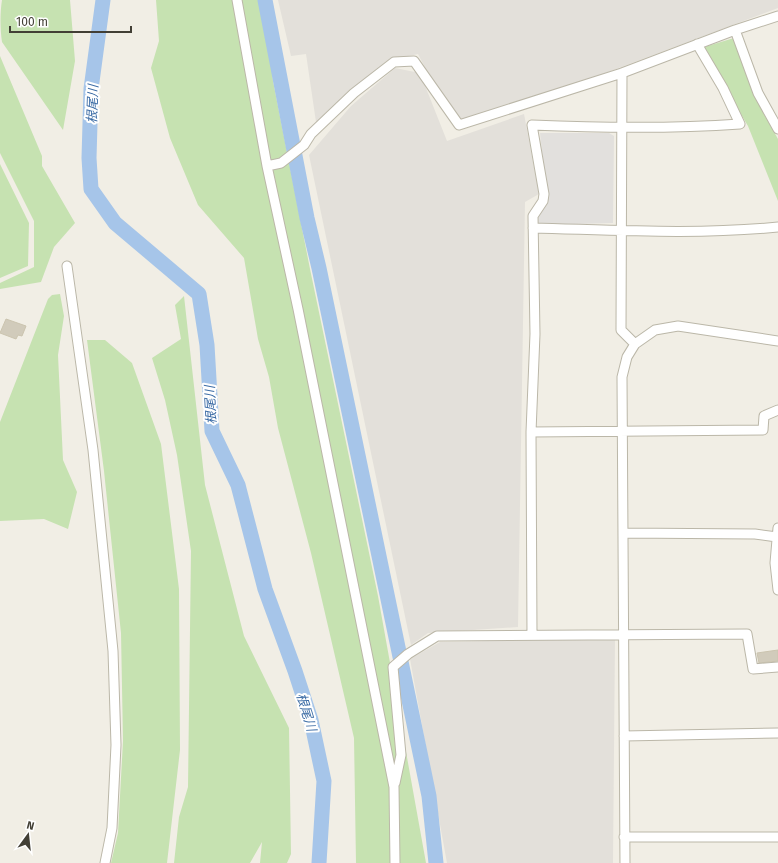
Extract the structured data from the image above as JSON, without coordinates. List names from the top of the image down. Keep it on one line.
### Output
{"water":["根尾川"],"scale_bar":"100 m","north":"top"}
